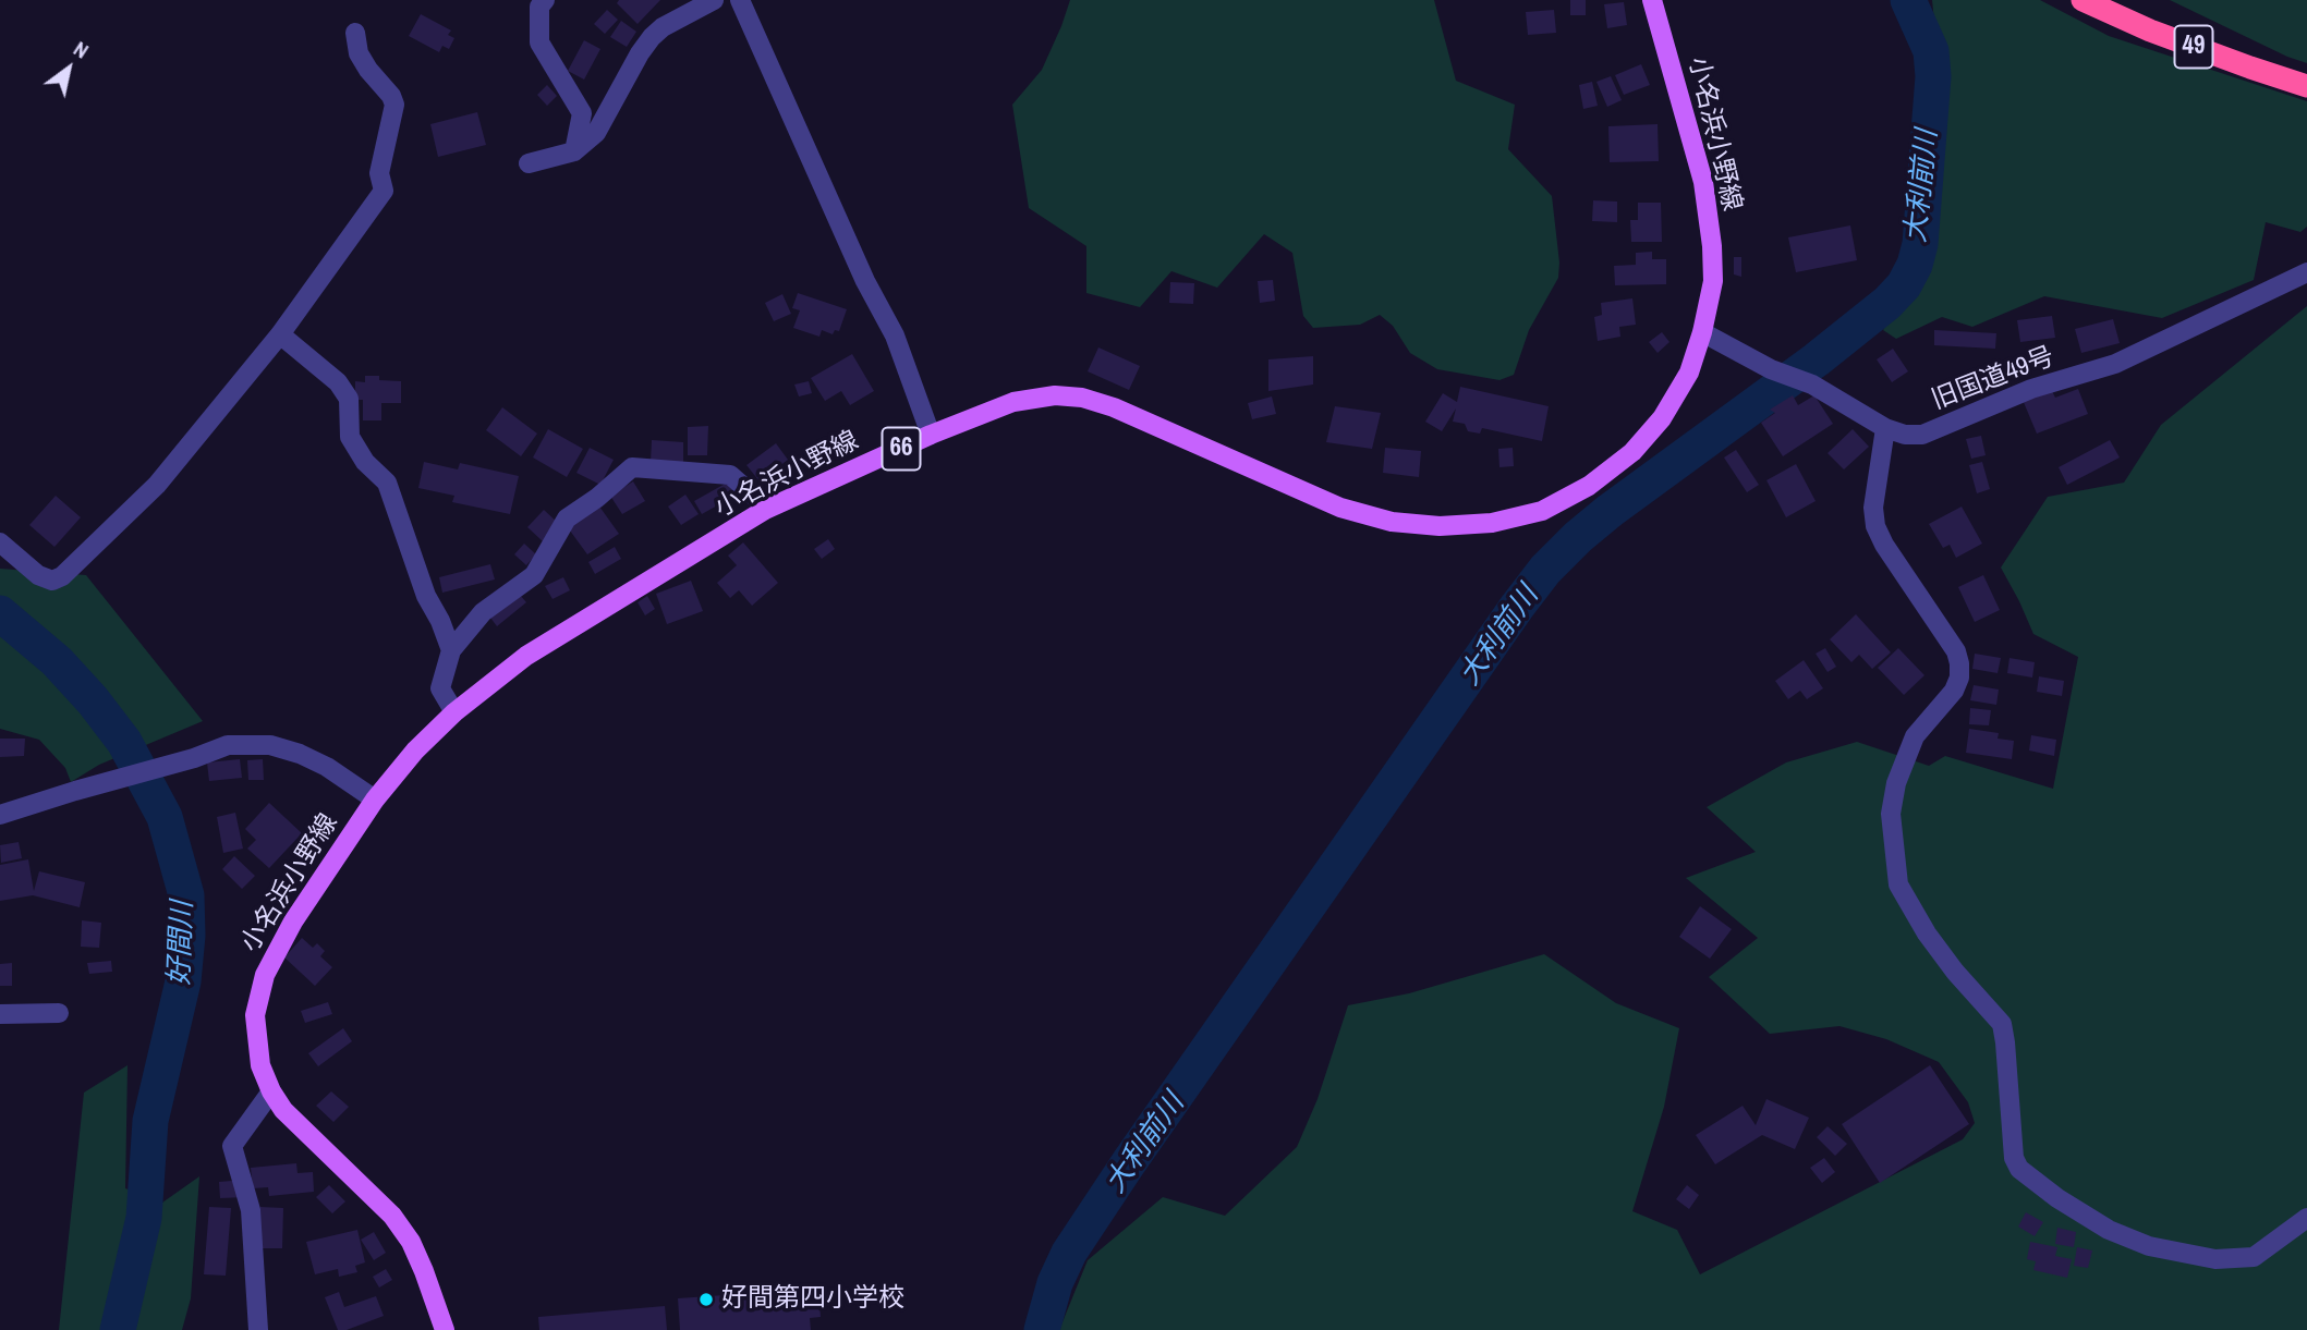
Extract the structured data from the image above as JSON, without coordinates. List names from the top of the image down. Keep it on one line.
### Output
{"streets":{"highway":["49"],"main road":["小名浜小野線","66"],"street":["旧国道49号"]},"crossings":[["小名浜小野線","旧国道49号"]],"water":["大利前川","好間川"],"places":["好間第四小学校"],"north":"top right"}
